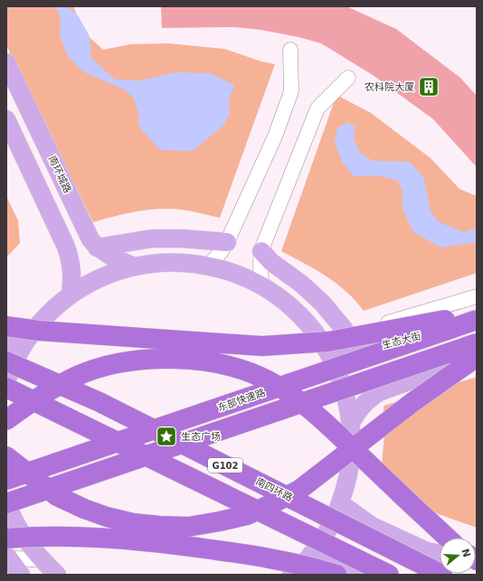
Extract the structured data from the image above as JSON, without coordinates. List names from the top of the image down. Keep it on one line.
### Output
{"streets":{"highway":["东部快速路","G102","南四环路"],"main road":["南环城路","生态大街"]},"crossings":[["生态大街","东部快速路"]],"places":{"building":["农科院大厦"],"place":["生态广场"]},"north":"right"}
